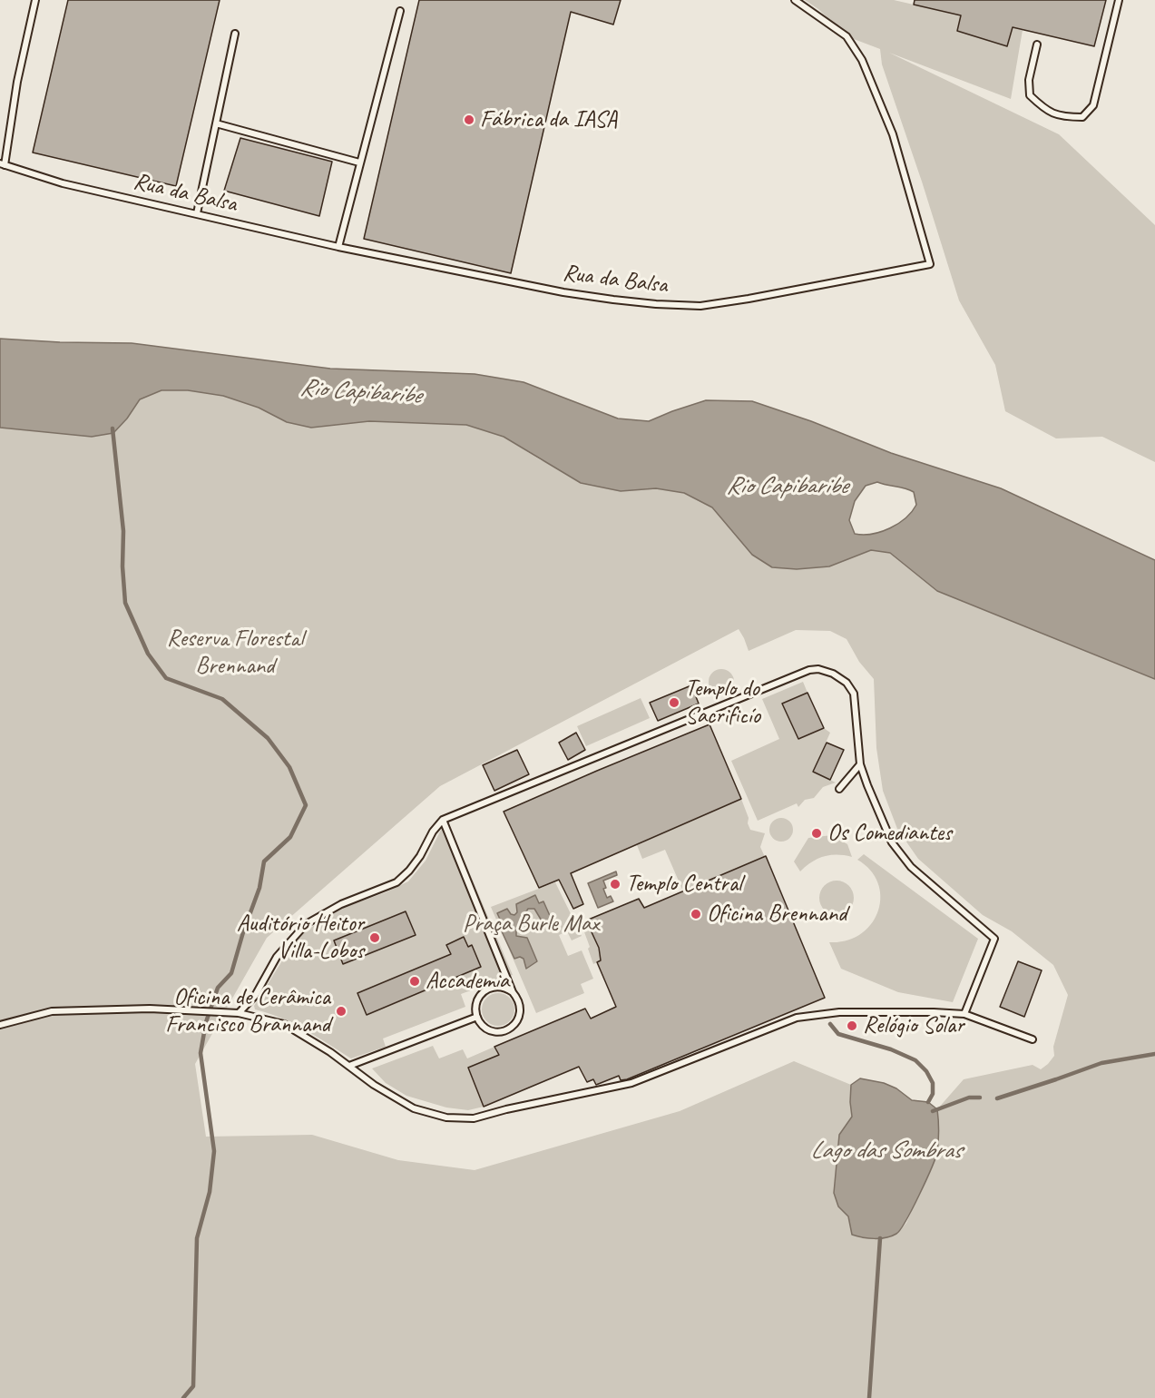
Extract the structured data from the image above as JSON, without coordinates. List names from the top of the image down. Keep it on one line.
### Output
{"streets":{"lane":["Rua da Balsa"]},"water":["Rio Capibaribe","Lago das Sombras"],"parks":["Reserva Florestal Brennand","Praça Burle Max"],"places":["Fábrica da IASA","Templo do Sacrificío","Os Comediantes","Templo Central","Oficina Brennand","Auditório Heitor Villa-Lobos","Accademia","Oficina de Cerâmica Francisco Brannand","Relógio Solar"]}
